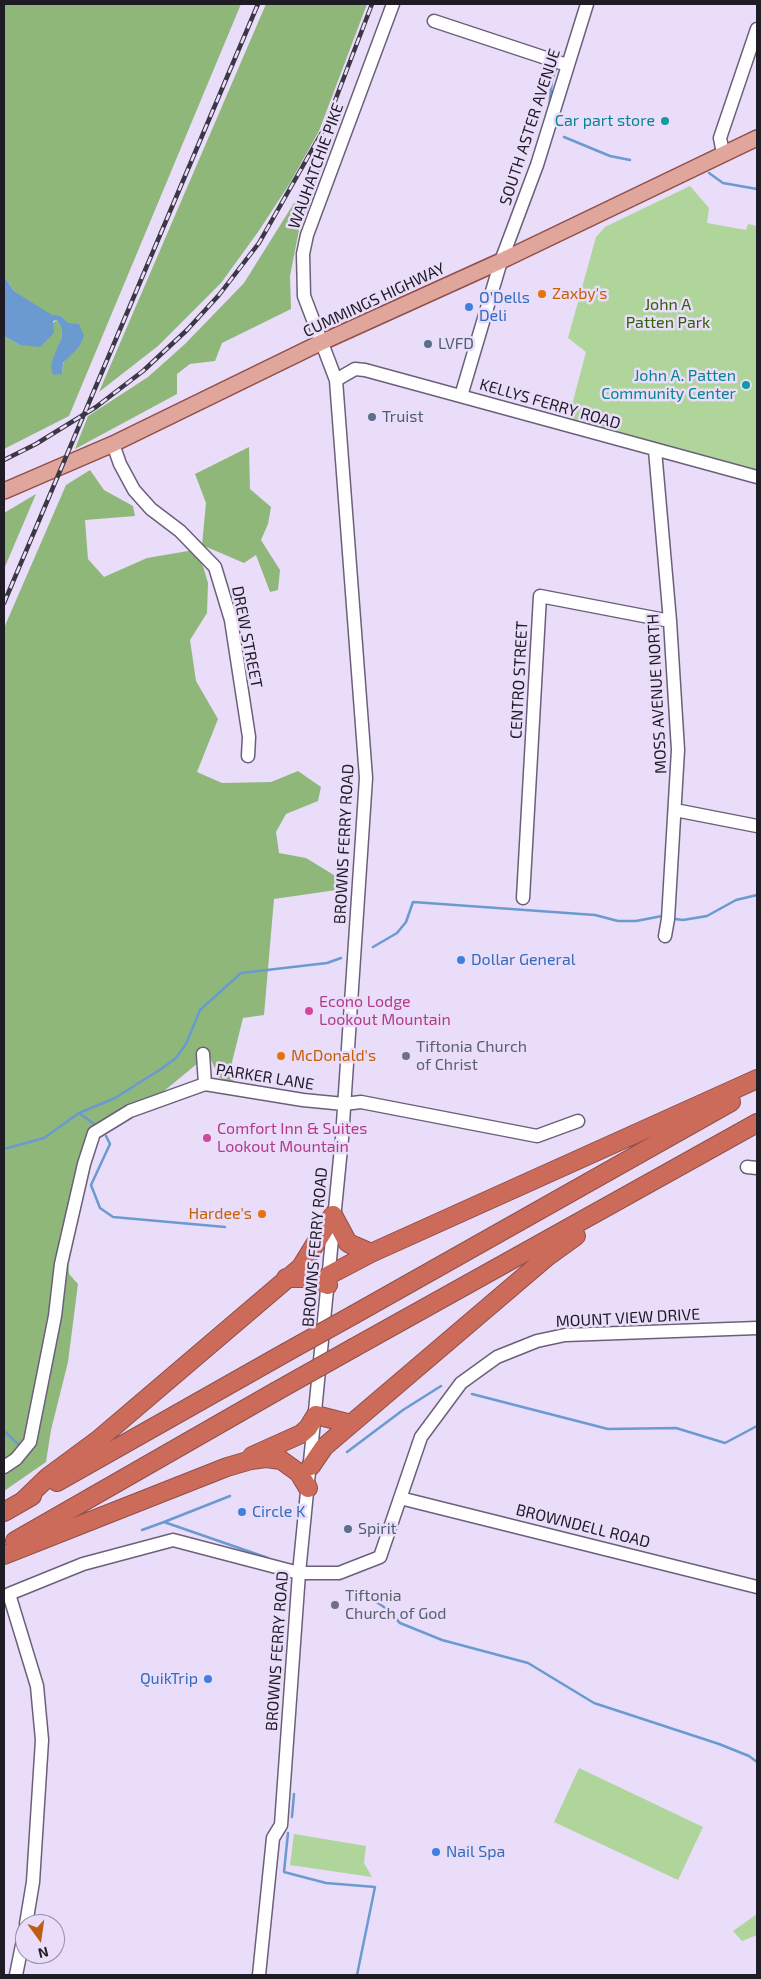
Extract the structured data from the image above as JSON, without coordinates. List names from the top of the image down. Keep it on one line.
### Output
{"streets":{"main road":["CUMMINGS HIGHWAY"],"street":["SOUTH ASTER AVENUE","WAUHATCHIE PIKE","KELLYS FERRY ROAD","DREW STREET","CENTRO STREET","MOSS AVENUE NORTH","BROWNS FERRY ROAD","PARKER LANE","MOUNT VIEW DRIVE","BROWNDELL ROAD"]},"crossings":[["SOUTH ASTER AVENUE","CUMMINGS HIGHWAY"],["SOUTH ASTER AVENUE","KELLYS FERRY ROAD"],["WAUHATCHIE PIKE","CUMMINGS HIGHWAY"],["WAUHATCHIE PIKE","BROWNS FERRY ROAD"],["CUMMINGS HIGHWAY","DREW STREET"],["CUMMINGS HIGHWAY","BROWNS FERRY ROAD"],["KELLYS FERRY ROAD","MOSS AVENUE NORTH"],["KELLYS FERRY ROAD","BROWNS FERRY ROAD"],["CENTRO STREET","MOSS AVENUE NORTH"],["BROWNS FERRY ROAD","PARKER LANE"],["BROWNS FERRY ROAD","MOUNT VIEW DRIVE"],["MOUNT VIEW DRIVE","BROWNDELL ROAD"]],"parks":["John A Patten Park"],"places":["Car part store","Zaxby's","O'Dells Deli","LVFD","John A. Patten Community Center","Truist","Dollar General","Econo Lodge Lookout Mountain","McDonald's","Tiftonia Church of Christ","Comfort Inn & Suites Lookout Mountain","Hardee's","Circle K","Spirit","Tiftonia Church of God","QuikTrip","Nail Spa"],"north":"bottom"}
